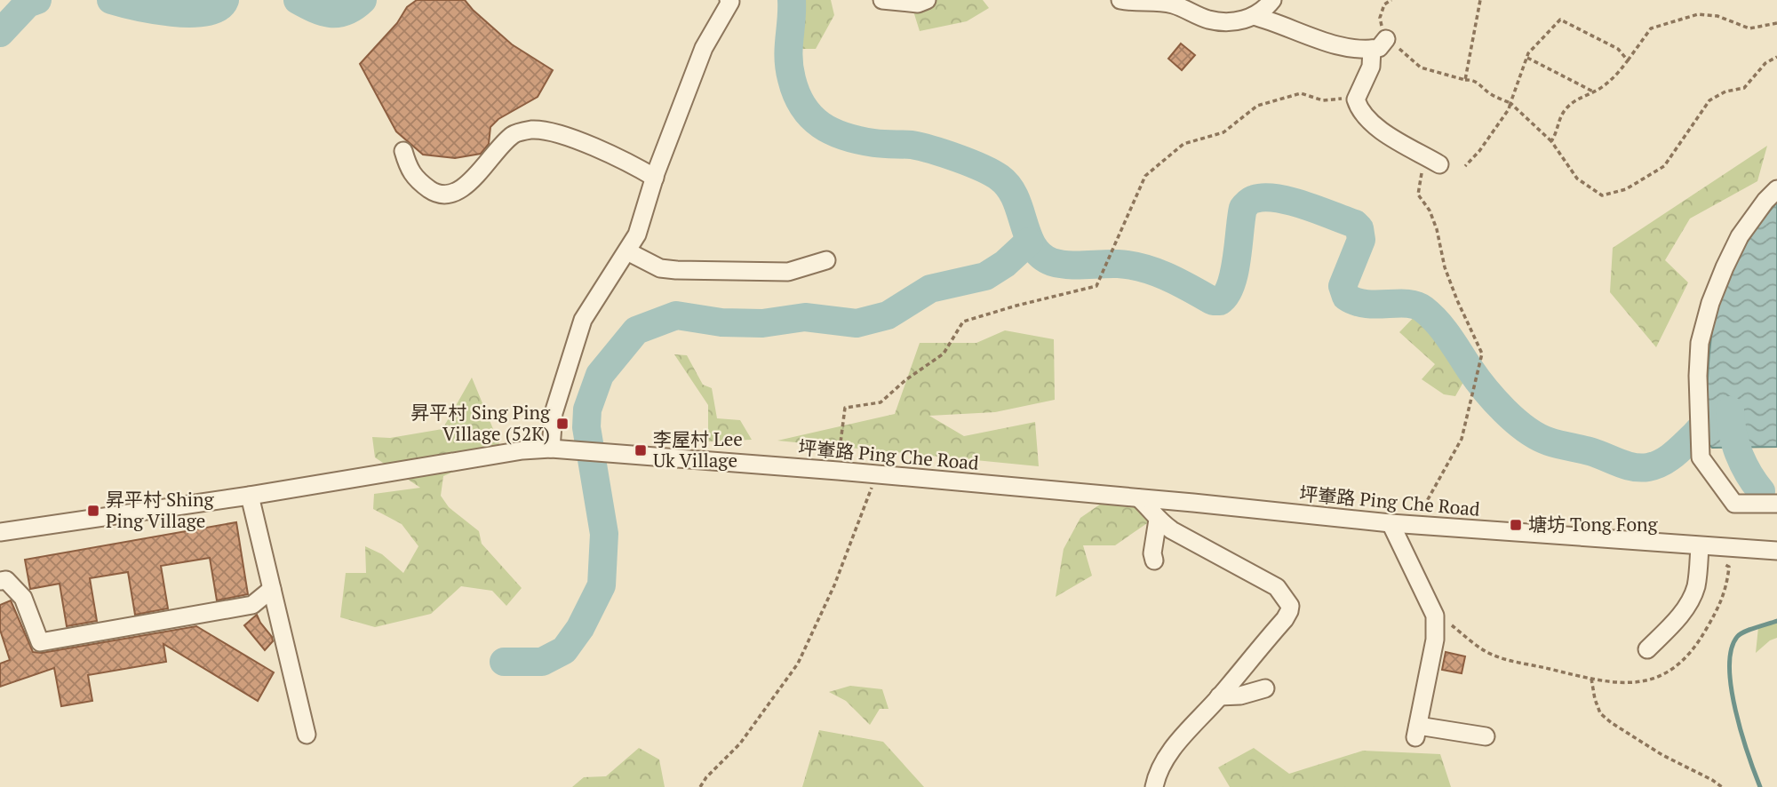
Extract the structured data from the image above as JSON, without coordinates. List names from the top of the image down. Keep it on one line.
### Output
{"streets":{"street":["坪輋路 Ping Che Road"]},"places":{"transit":["昇平村 Sing Ping Village (52K)","李屋村 Lee Uk Village","昇平村 Shing Ping Village","塘坊 Tong Fong"]}}
